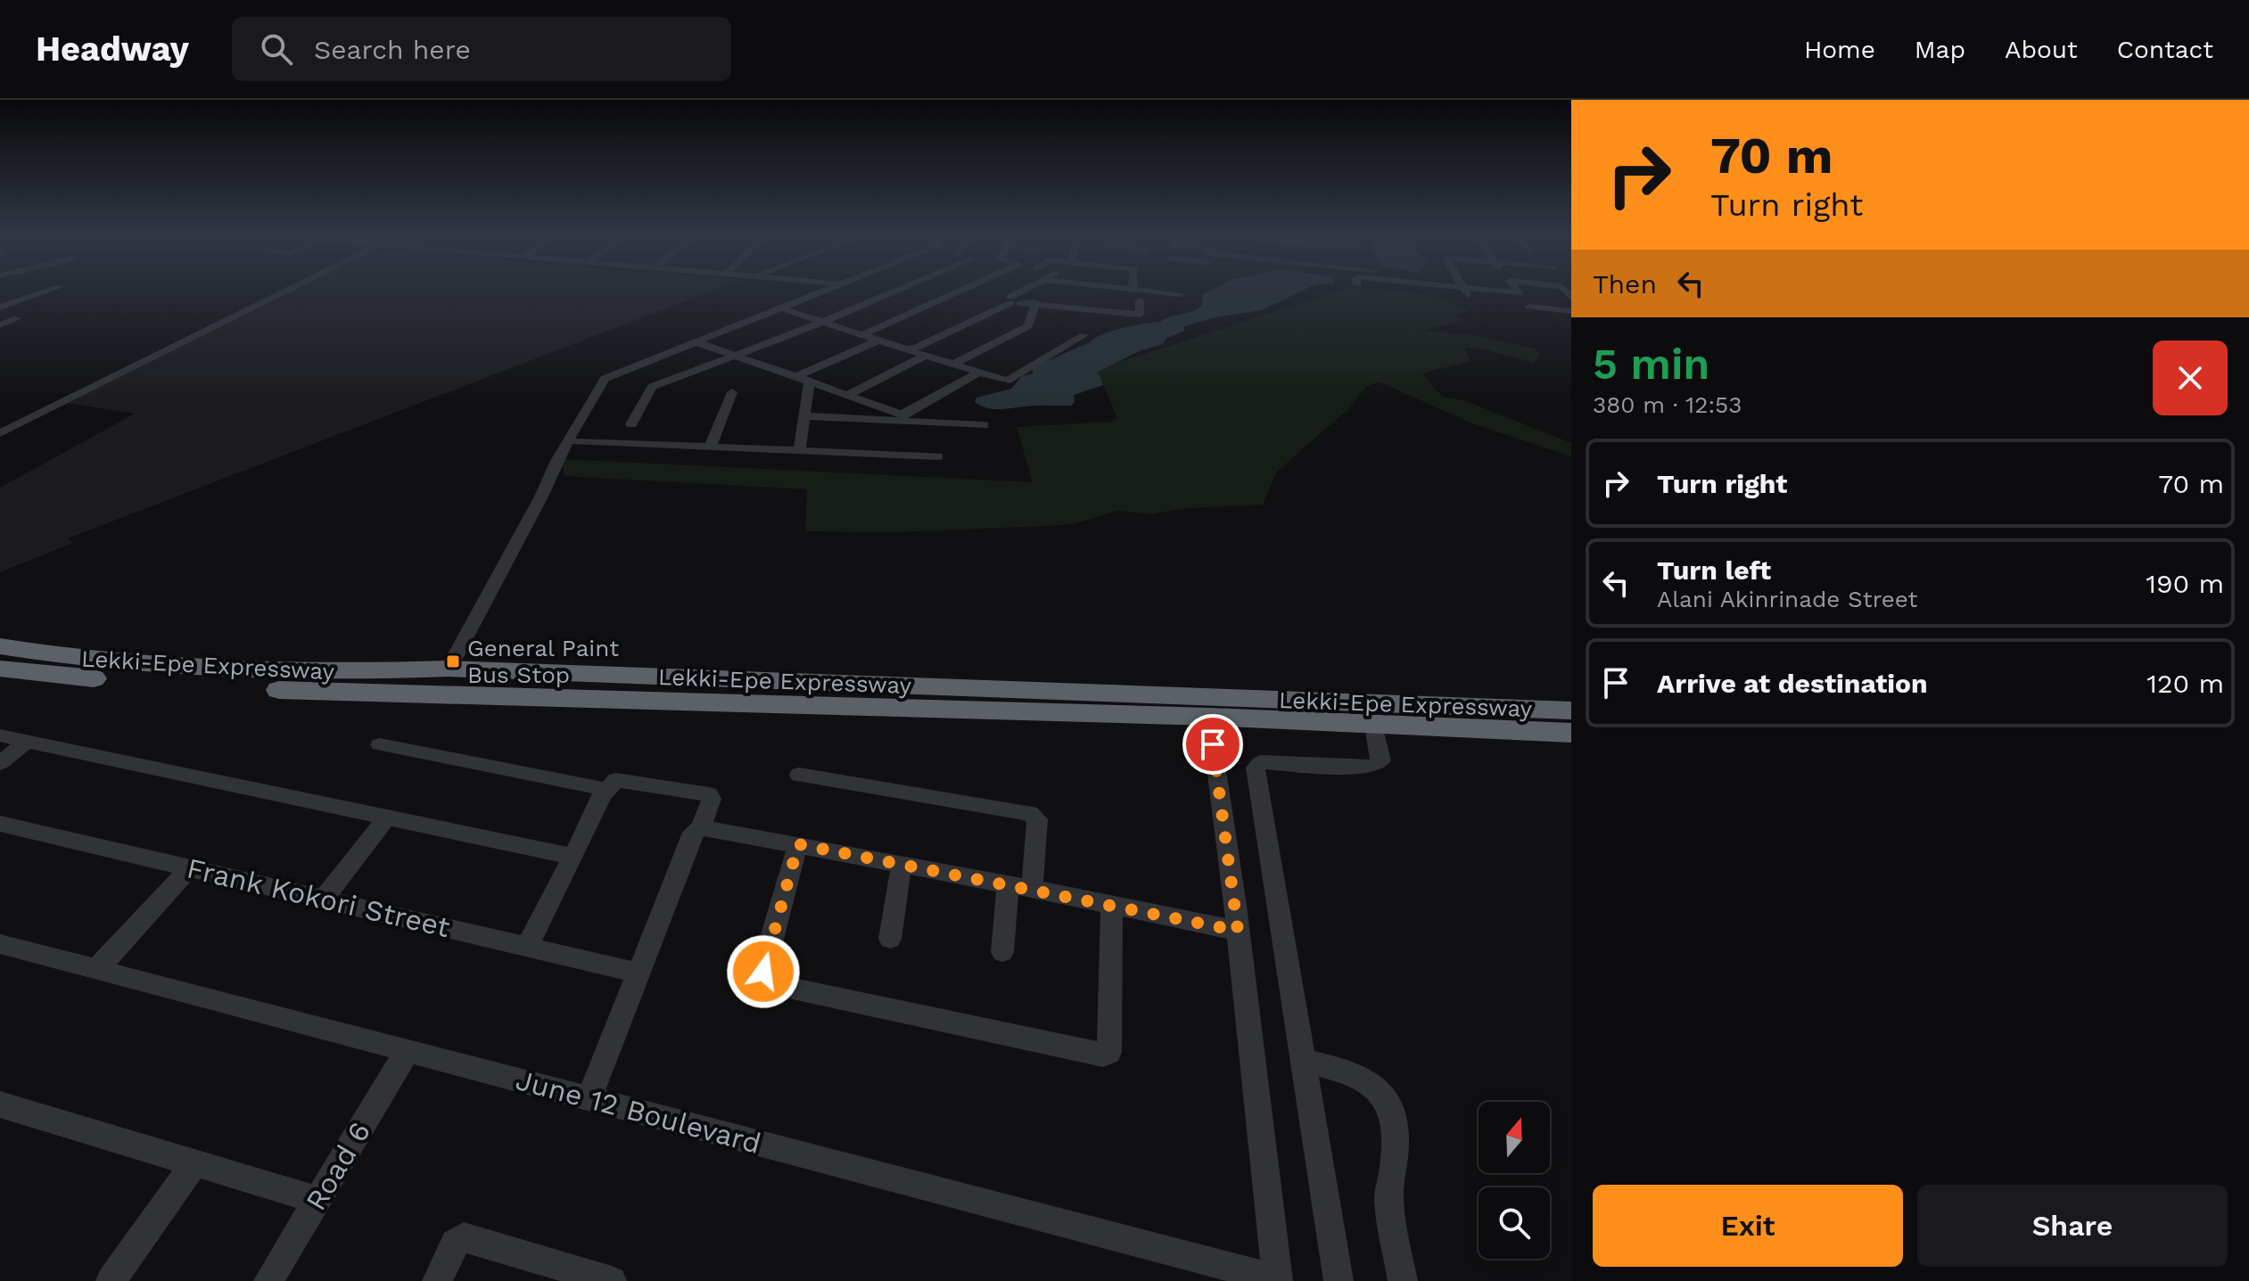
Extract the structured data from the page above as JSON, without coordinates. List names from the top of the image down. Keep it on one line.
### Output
{"streets":{"highway":["Lekki-Epe Expressway"],"street":["Frank Kokori Street","June 12 Boulevard","Road 6"]},"crossings":[["June 12 Boulevard","Road 6"]],"places":{"transit":["General Paint Bus Stop"]},"north":"top","page":{"header":"Headway","search":"Search here","nav":["Home","Map","About","Contact"],"turn":["70 m","Turn right"],"then":"Then","heading":["5 min","380 m · 12:53"],"list":[{"name":"Turn right","value":"70 m"},{"name":"Turn left","note":"Alani Akinrinade Street","value":"190 m"},{"name":"Arrive at destination","value":"120 m"}],"buttons":["Exit","Share"]}}
